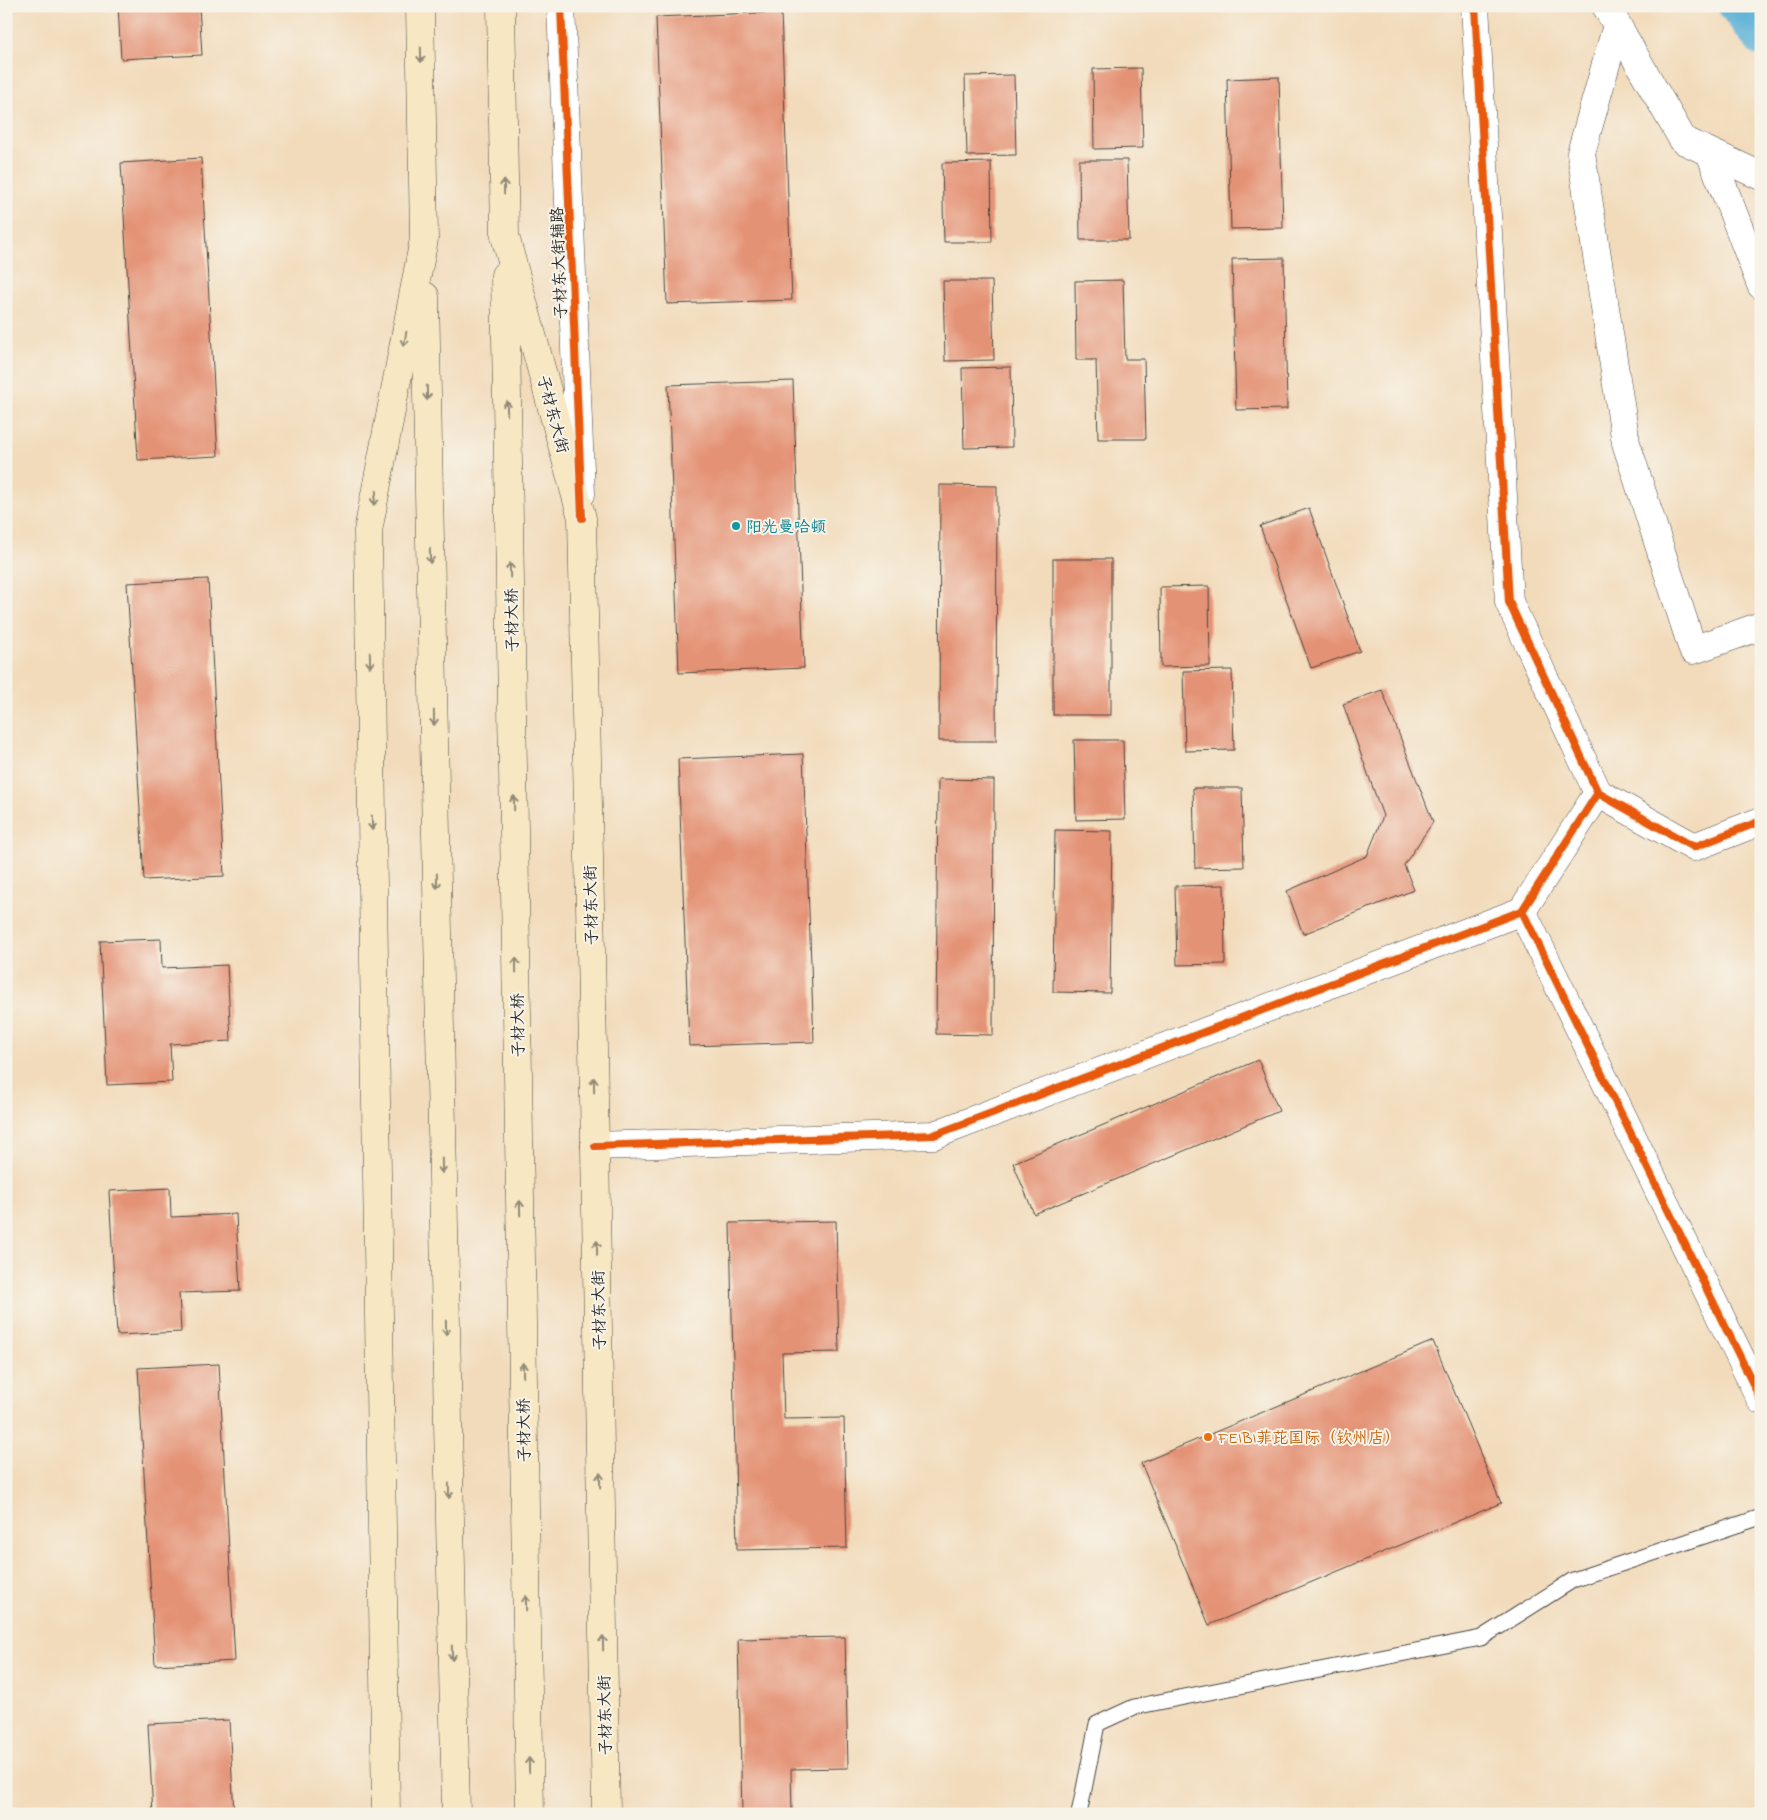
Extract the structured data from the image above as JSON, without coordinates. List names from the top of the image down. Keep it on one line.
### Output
{"streets":{"main road":["子材东大街","子材大桥"],"street":["子材东大街辅路"]},"crossings":[["子材东大街辅路","子材东大街"],["子材东大街","子材大桥"]],"places":["阳光曼哈顿","FEIBI菲芘国际（钦州店）"]}
